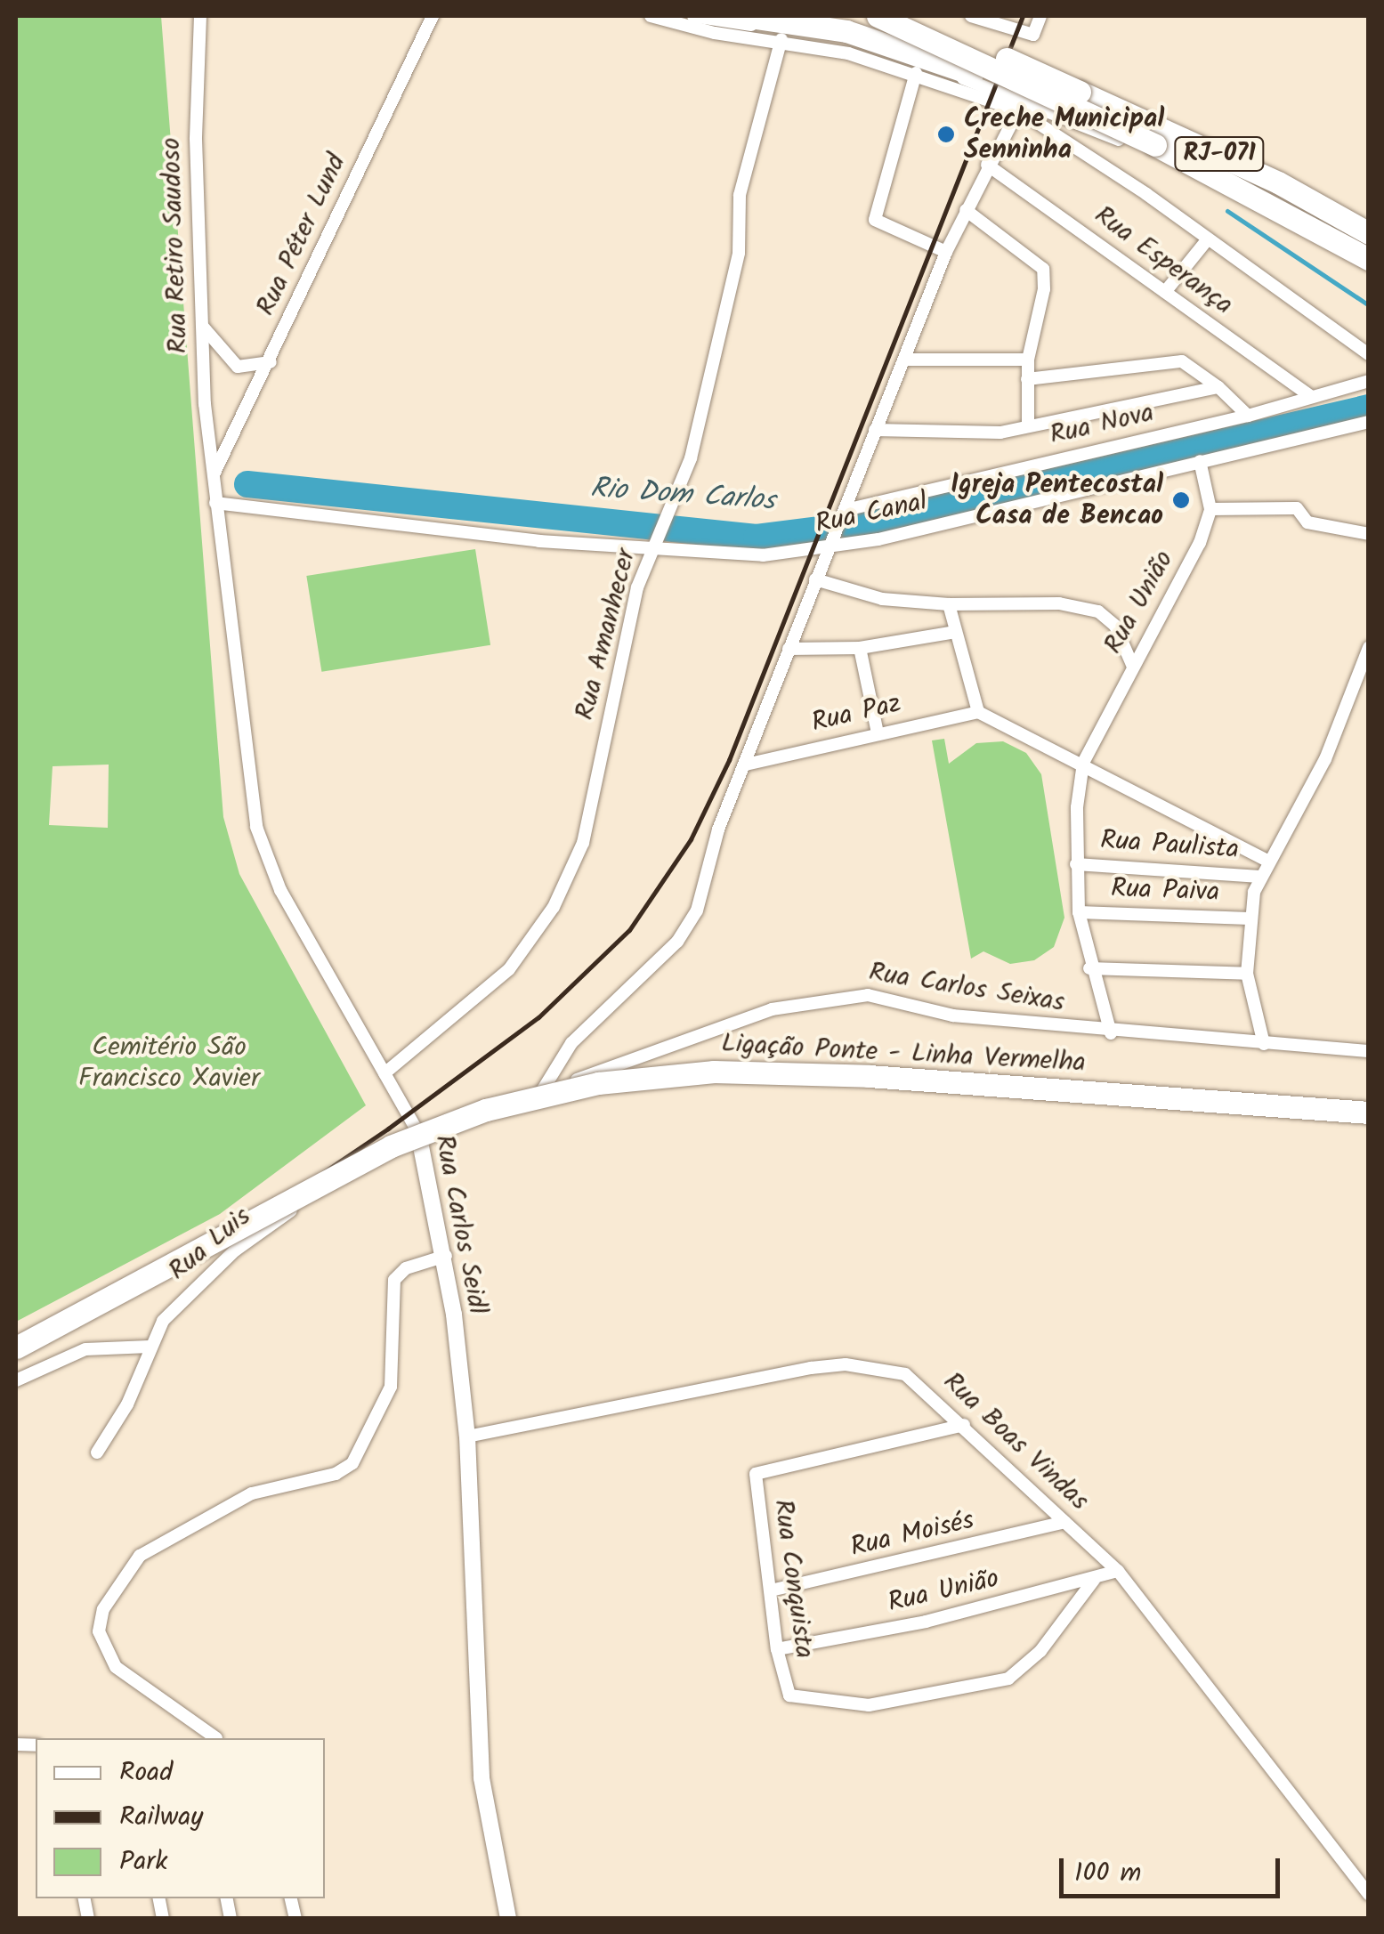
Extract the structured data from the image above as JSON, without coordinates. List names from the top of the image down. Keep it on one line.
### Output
{"streets":{"highway":["RJ-071","Ligação Ponte - Linha Vermelha"],"street":["Rua Péter Lund","Rua Retiro Saudoso","Rua Esperança","Rua Nova","Rua Canal","Rua União","Rua Amanhecer","Rua Paz","Rua Paulista","Rua Paiva","Rua Carlos Seixas","Rua Carlos Seidl","Rua Luis","Rua Boas Vindas","Rua Moisés","Rua Conquista"]},"crossings":[["Rua Péter Lund","Rua Retiro Saudoso"],["Rua Péter Lund","Rua Carlos Seidl"],["Rua Retiro Saudoso","Rua Carlos Seidl"],["Rua Esperança","Rua Nova"],["Rua Canal","Rua Amanhecer"],["Rua Canal","Rua Carlos Seidl"],["Rua União","Rua Boas Vindas"],["Rua União","Rua Conquista"],["Rua Amanhecer","Rua Carlos Seidl"],["Rua Carlos Seixas","Rua Carlos Seidl"],["Rua Carlos Seixas","Rua Luis"],["Rua Carlos Seidl","Rua Luis"],["Rua Carlos Seidl","Rua Boas Vindas"],["Rua Boas Vindas","Rua Moisés"],["Rua Boas Vindas","Rua Conquista"],["Rua Moisés","Rua Conquista"]],"water":["Rio Dom Carlos"],"parks":["Cemitério São Francisco Xavier"],"places":["Creche Municipal Senninha","Igreja Pentecostal Casa de Bencao"],"legend":["Road","Railway","Park"],"scale_bar":"100 m"}
